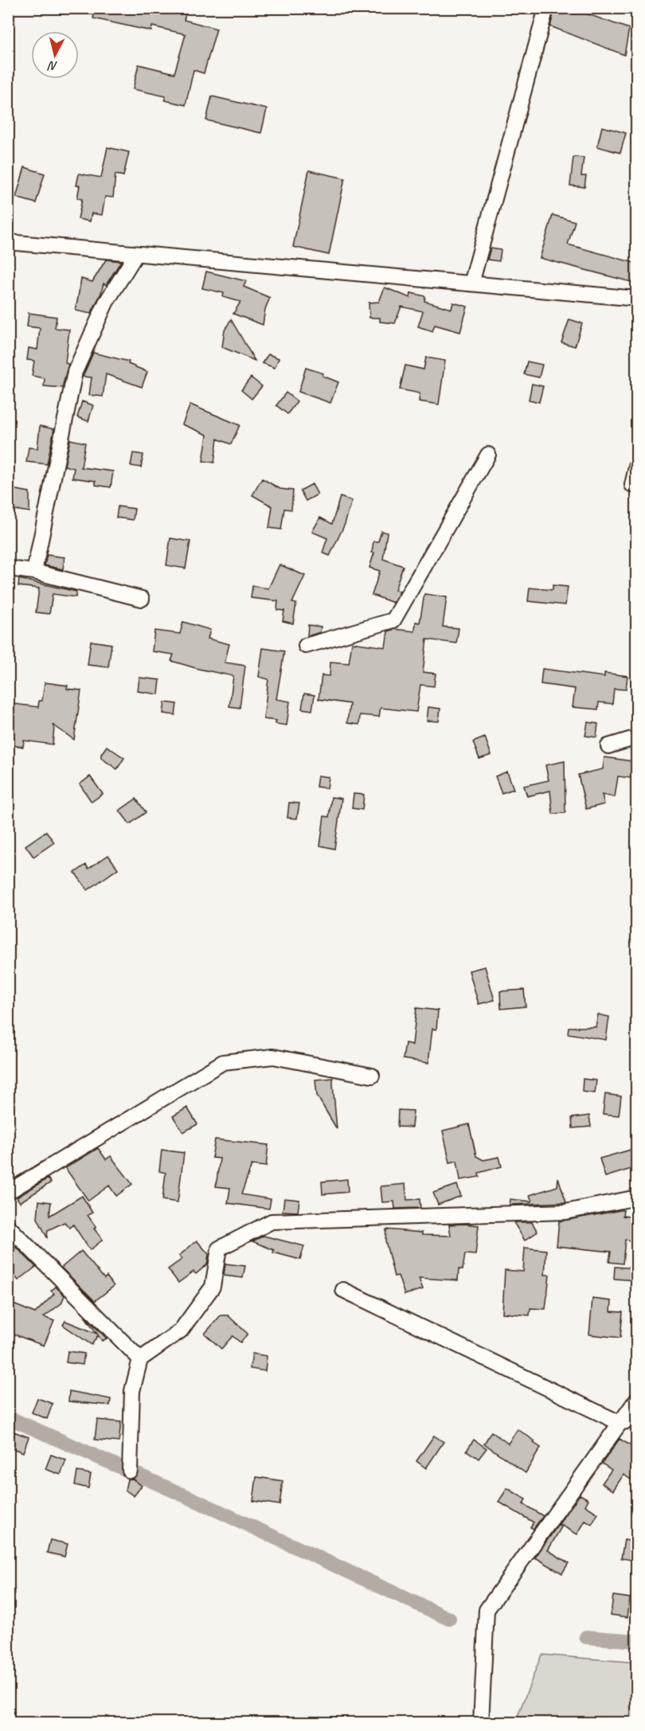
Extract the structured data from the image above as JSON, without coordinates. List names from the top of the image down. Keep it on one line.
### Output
{"north":"bottom"}
